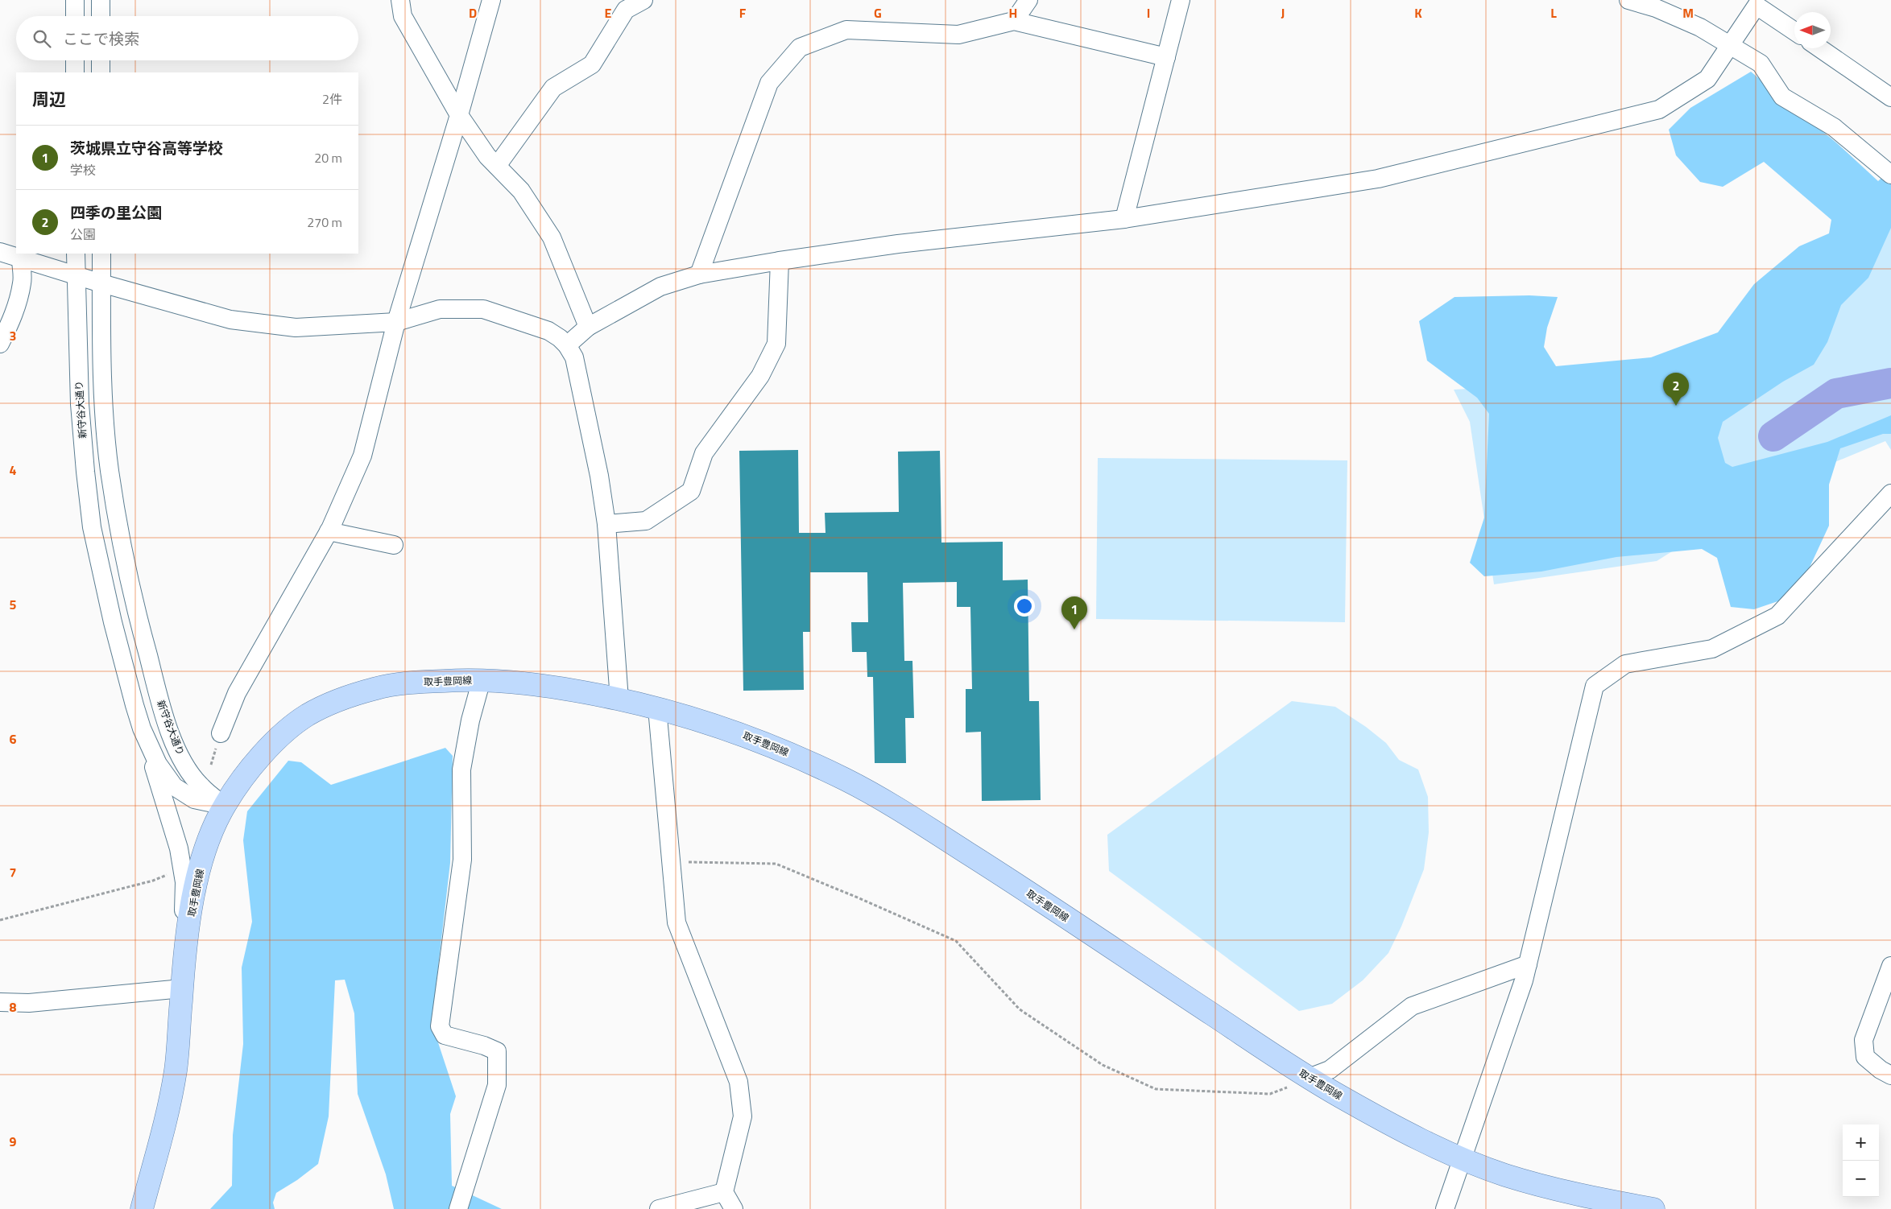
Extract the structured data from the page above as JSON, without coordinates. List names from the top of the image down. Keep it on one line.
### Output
{"streets":{"main road":["取手豊岡線"],"street":["新守谷大通り"]},"crossings":[["新守谷大通り","取手豊岡線"]],"north":"left","page":{"search":"ここで検索","heading":["周辺","2件"],"list":[{"mark":"1","name":"茨城県立守谷高等学校","note":"学校","value":"20 m"},{"mark":"2","name":"四季の里公園","note":"公園","value":"270 m"}],"pins":["2","1"],"map_buttons":["+","−"]},"grid":{"columns":["D","E","F","G","H","I","J","K","L","M"],"rows":["3","4","5","6","7","8","9"]}}
